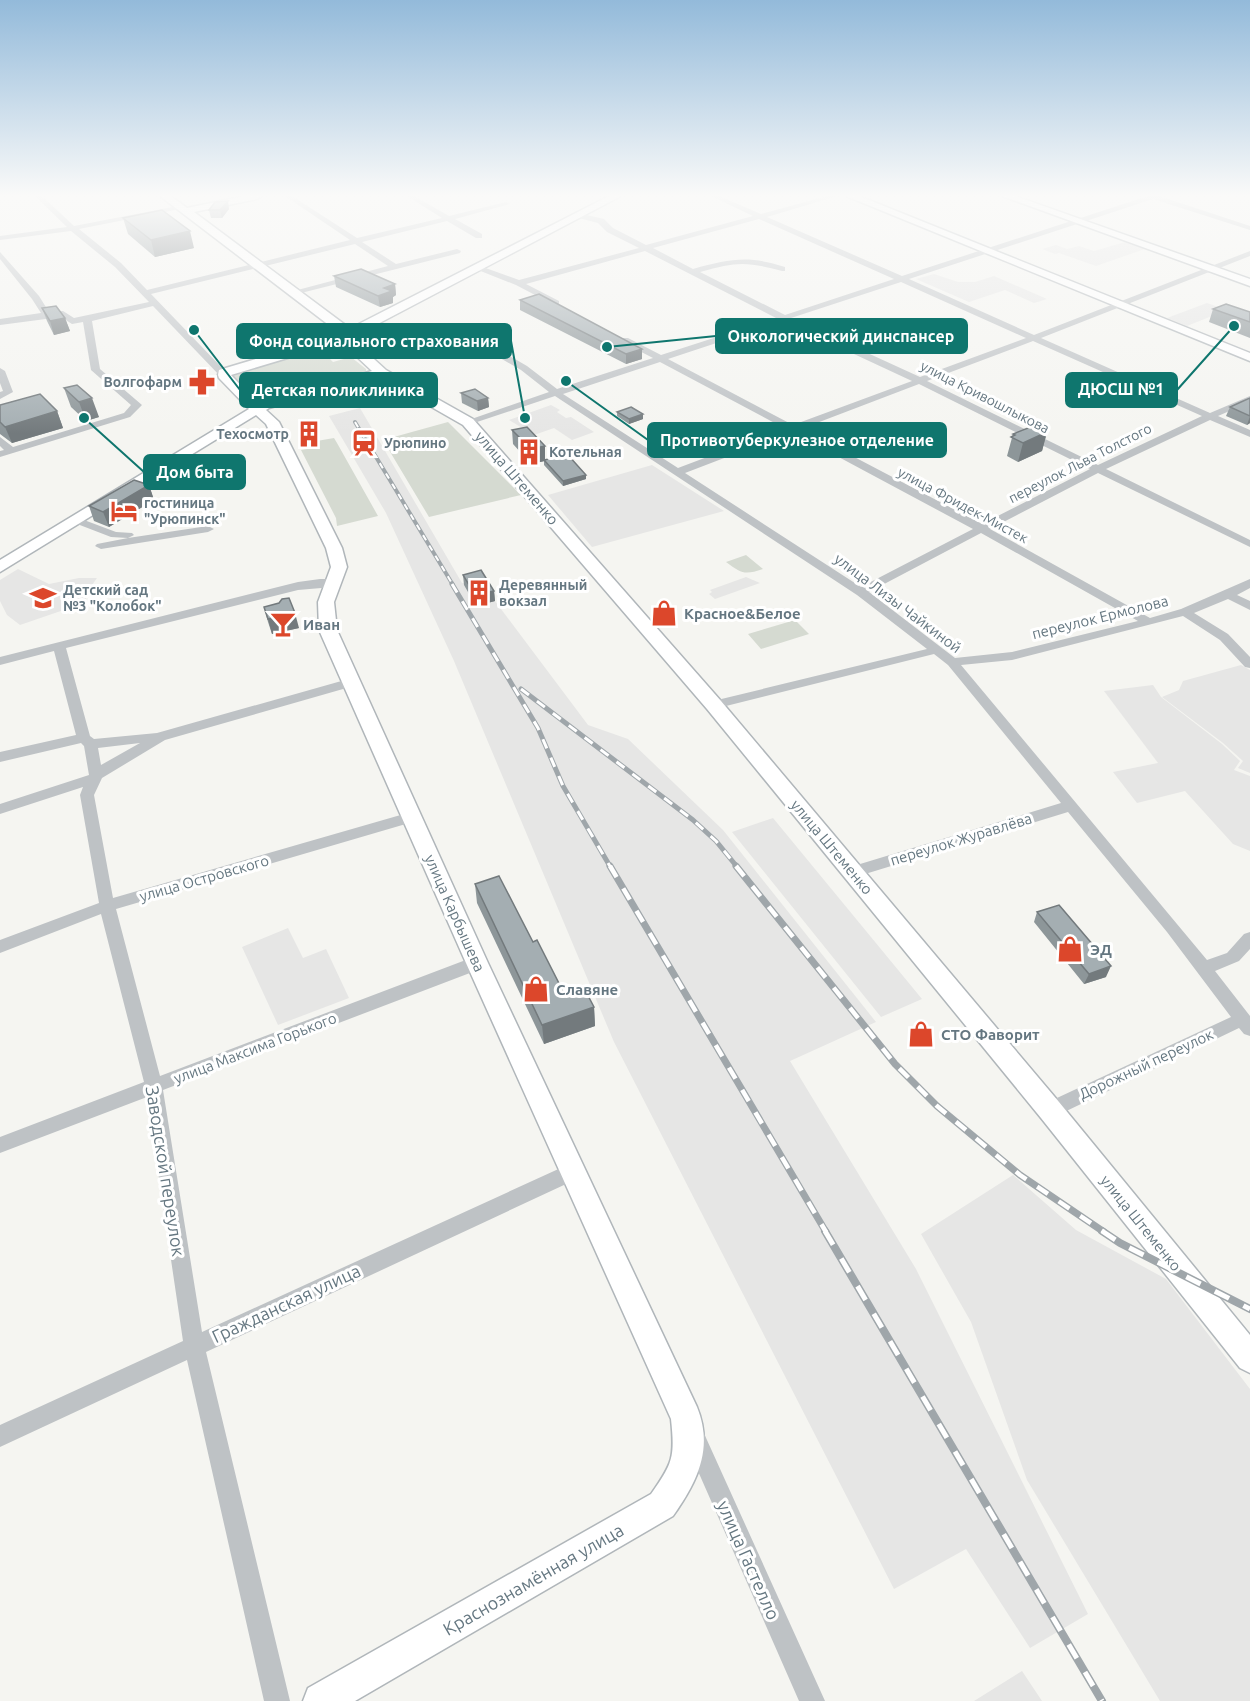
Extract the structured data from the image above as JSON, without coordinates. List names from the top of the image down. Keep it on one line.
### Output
{"streets":{"main road":["улица Штеменко","улица Карбышева","Краснознамённая улица"],"street":["улица Кривошлыкова","переулок Льва Толстого","улица Фридек-Мистек","улица Лизы Чайкиной","переулок Ермолова","переулок Журавлёва","улица Островского","улица Максима Горького","Дорожный переулок","Заводской переулок","Гражданская улица","улица Гастелло"]},"crossings":[["улица Кривошлыкова","переулок Льва Толстого"],["переулок Льва Толстого","улица Фридек-Мистек"],["переулок Льва Толстого","улица Лизы Чайкиной"],["улица Штеменко","переулок Журавлёва"],["улица Штеменко","Дорожный переулок"],["улица Фридек-Мистек","переулок Ермолова"],["улица Лизы Чайкиной","переулок Ермолова"],["улица Лизы Чайкиной","переулок Журавлёва"],["улица Лизы Чайкиной","Дорожный переулок"],["улица Островского","улица Карбышева"],["улица Островского","Заводской переулок"],["улица Карбышева","улица Максима Горького"],["улица Карбышева","Гражданская улица"],["улица Карбышева","улица Гастелло"],["улица Карбышева","Краснознамённая улица"],["улица Максима Горького","Заводской переулок"],["Заводской переулок","Гражданская улица"],["улица Гастелло","Краснознамённая улица"]],"places":{"other":["ДЮСШ №1","Детская поликлиника","Онкологический динспансер","Противотуберкулезное отделение","Дом быта","Фонд социального страхования"],"pharmacy":["Волгофарм"],"building":["Техосмотр","Котельная","Деревянный вокзал"],"station":["Урюпино"],"hotel":["гостиница \"Урюпинск\""],"school or university":["Детский сад №3 \"Колобок\""],"shop":["Красное&Белое","ЭД","Славяне","СТО Фаворит"],"bar":["Иван"]}}
